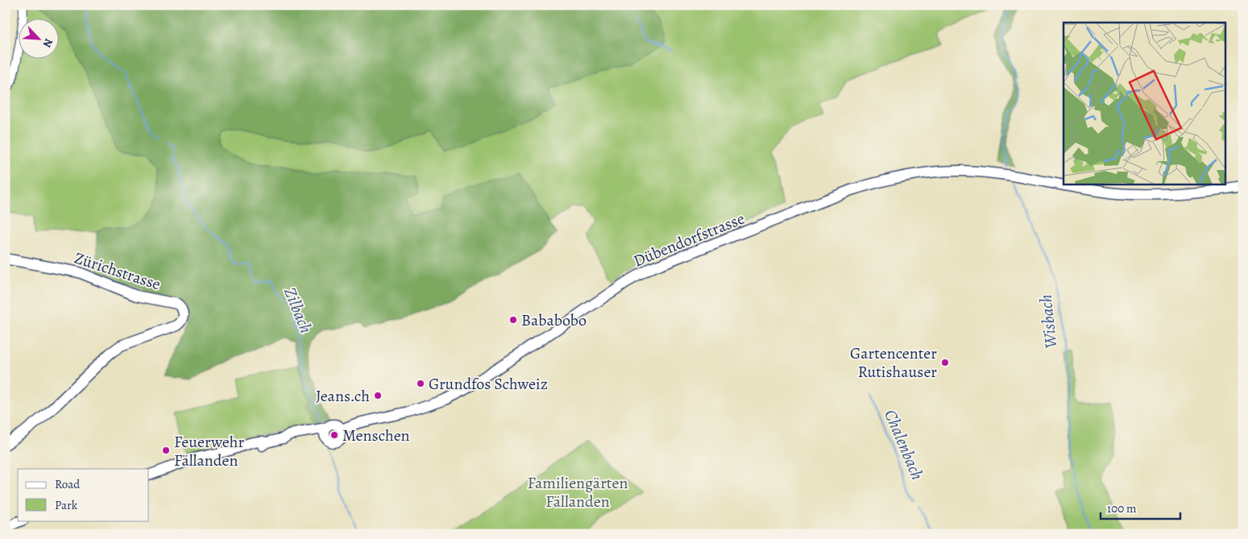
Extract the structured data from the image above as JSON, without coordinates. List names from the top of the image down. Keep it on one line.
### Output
{"streets":{"main road":["Dübendorfstrasse","Zürichstrasse"]},"water":["Zilbach","Wisbach","Chalenbach"],"parks":["Familiengärten Fällanden"],"places":["Bababobo","Gartencenter Rutishauser","Grundfos Schweiz","Jeans.ch","Menschen","Feuerwehr Fällanden"],"legend":["Road","Park"],"scale_bar":"100 m","north":"bottom right"}
